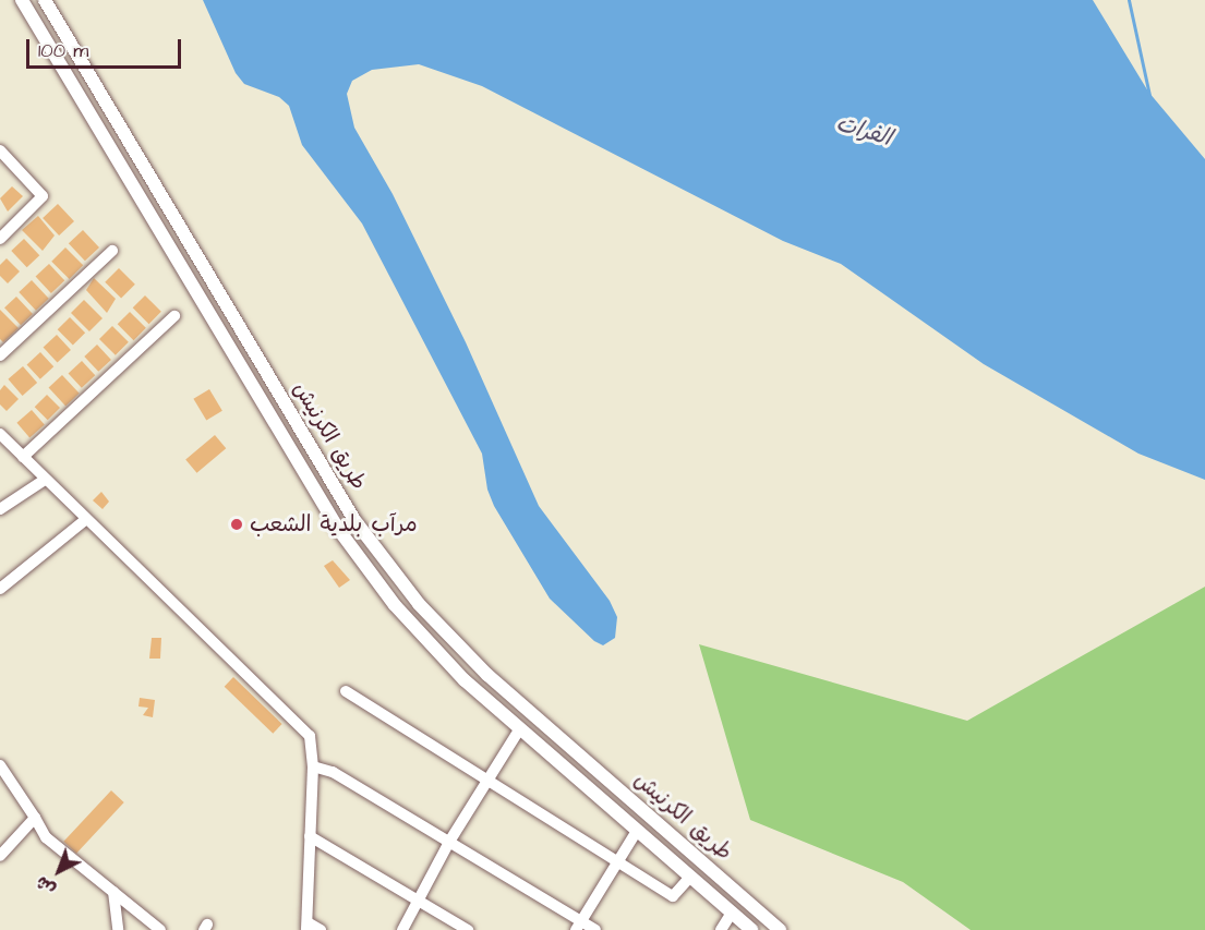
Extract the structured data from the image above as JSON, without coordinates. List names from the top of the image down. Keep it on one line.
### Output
{"streets":{"main road":["طريق الكرنيش"]},"water":["الفرات"],"places":["مرآب بلدية الشعب"],"scale_bar":"100 m","north":"bottom left"}
